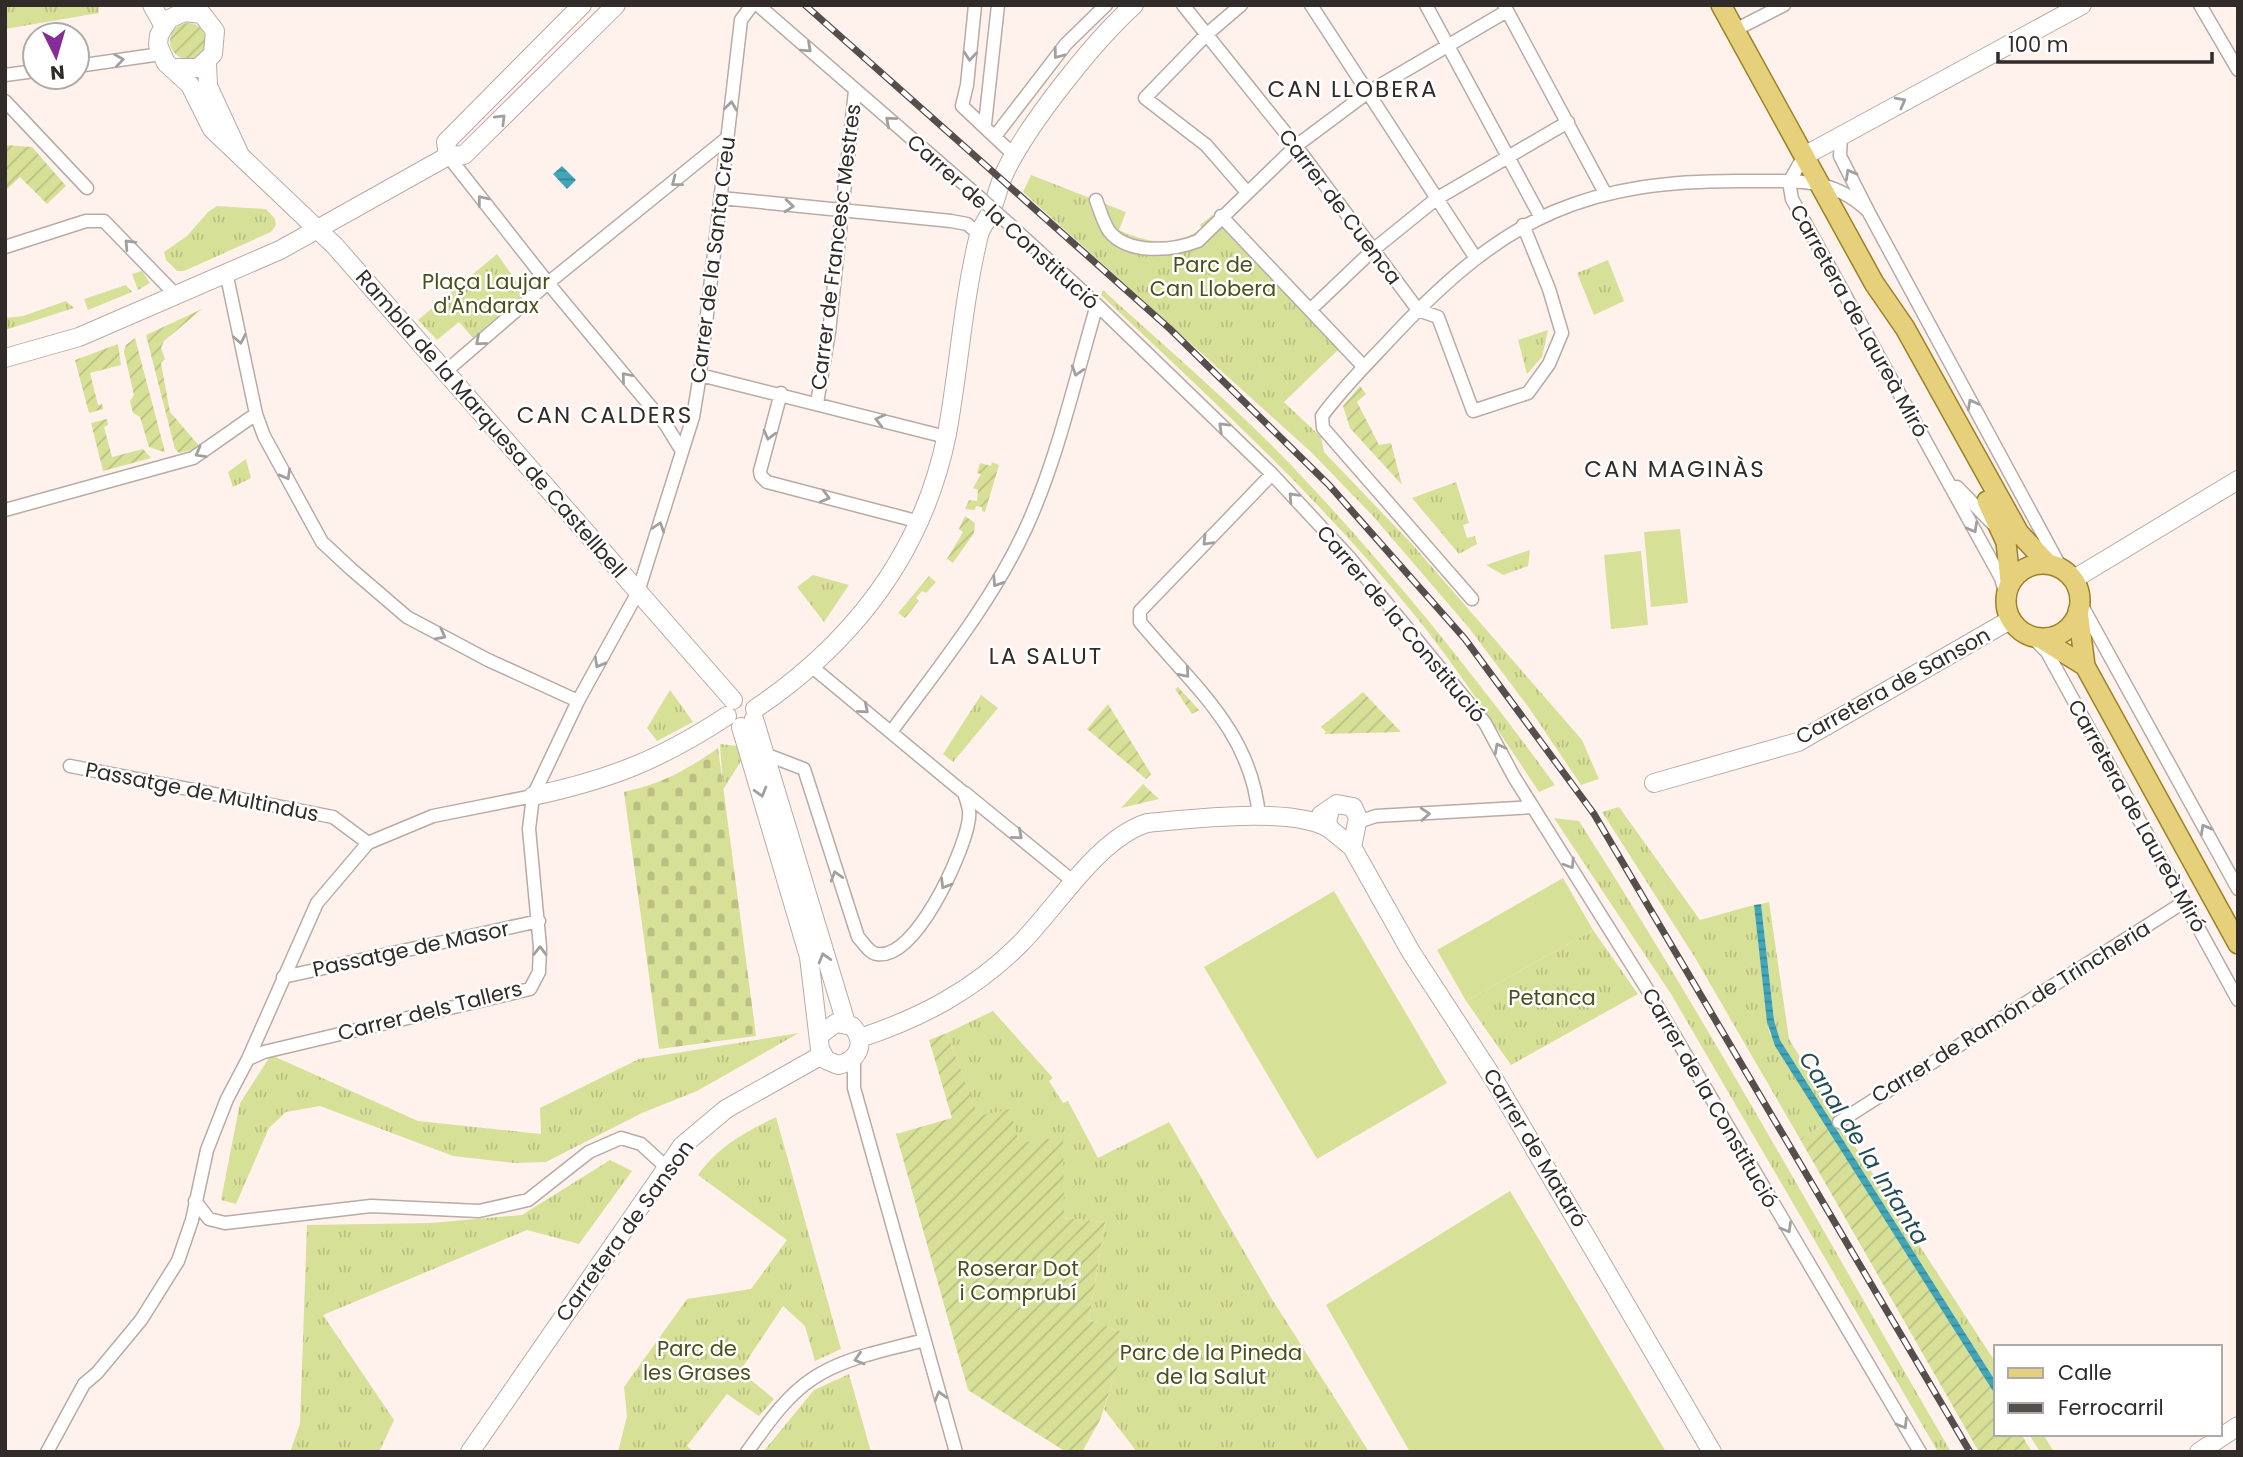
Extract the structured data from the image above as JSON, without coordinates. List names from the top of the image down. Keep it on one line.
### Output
{"streets":{"main road":["Carretera de Laureà Miró"],"street":["Carrer de Cuenca","Carrer de la Constitució","Carrer de Francesc Mestres","Carrer de la Santa Creu","Rambla de la Marquesa de Castellbell","Carretera de Sanson","Passatge de Multindus","Passatge de Masor","Carrer dels Tallers","Carrer de Ramón de Trincheria","Carrer de Mataró"]},"crossings":[["Carrer de la Constitució","Carrer de Francesc Mestres"],["Carrer de la Santa Creu","Rambla de la Marquesa de Castellbell"],["Carrer de la Santa Creu","Carrer dels Tallers"],["Carretera de Laureà Miró","Carretera de Sanson"],["Carretera de Laureà Miró","Carrer de Ramón de Trincheria"],["Rambla de la Marquesa de Castellbell","Carretera de Sanson"],["Passatge de Masor","Carrer dels Tallers"]],"one_way":["Carrer dels Tallers"],"districts":["CAN LLOBERA","CAN CALDERS","CAN MAGINÀS","LA SALUT"],"water":["Canal de la Infanta"],"parks":["Parc de Can Llobera","Plaça Laujar d'Andarax","Petanca","Roserar Dot i Comprubí","Parc de les Grases","Parc de la Pineda de la Salut"],"legend":["Calle","Ferrocarril"],"scale_bar":"100 m","north":"bottom"}
